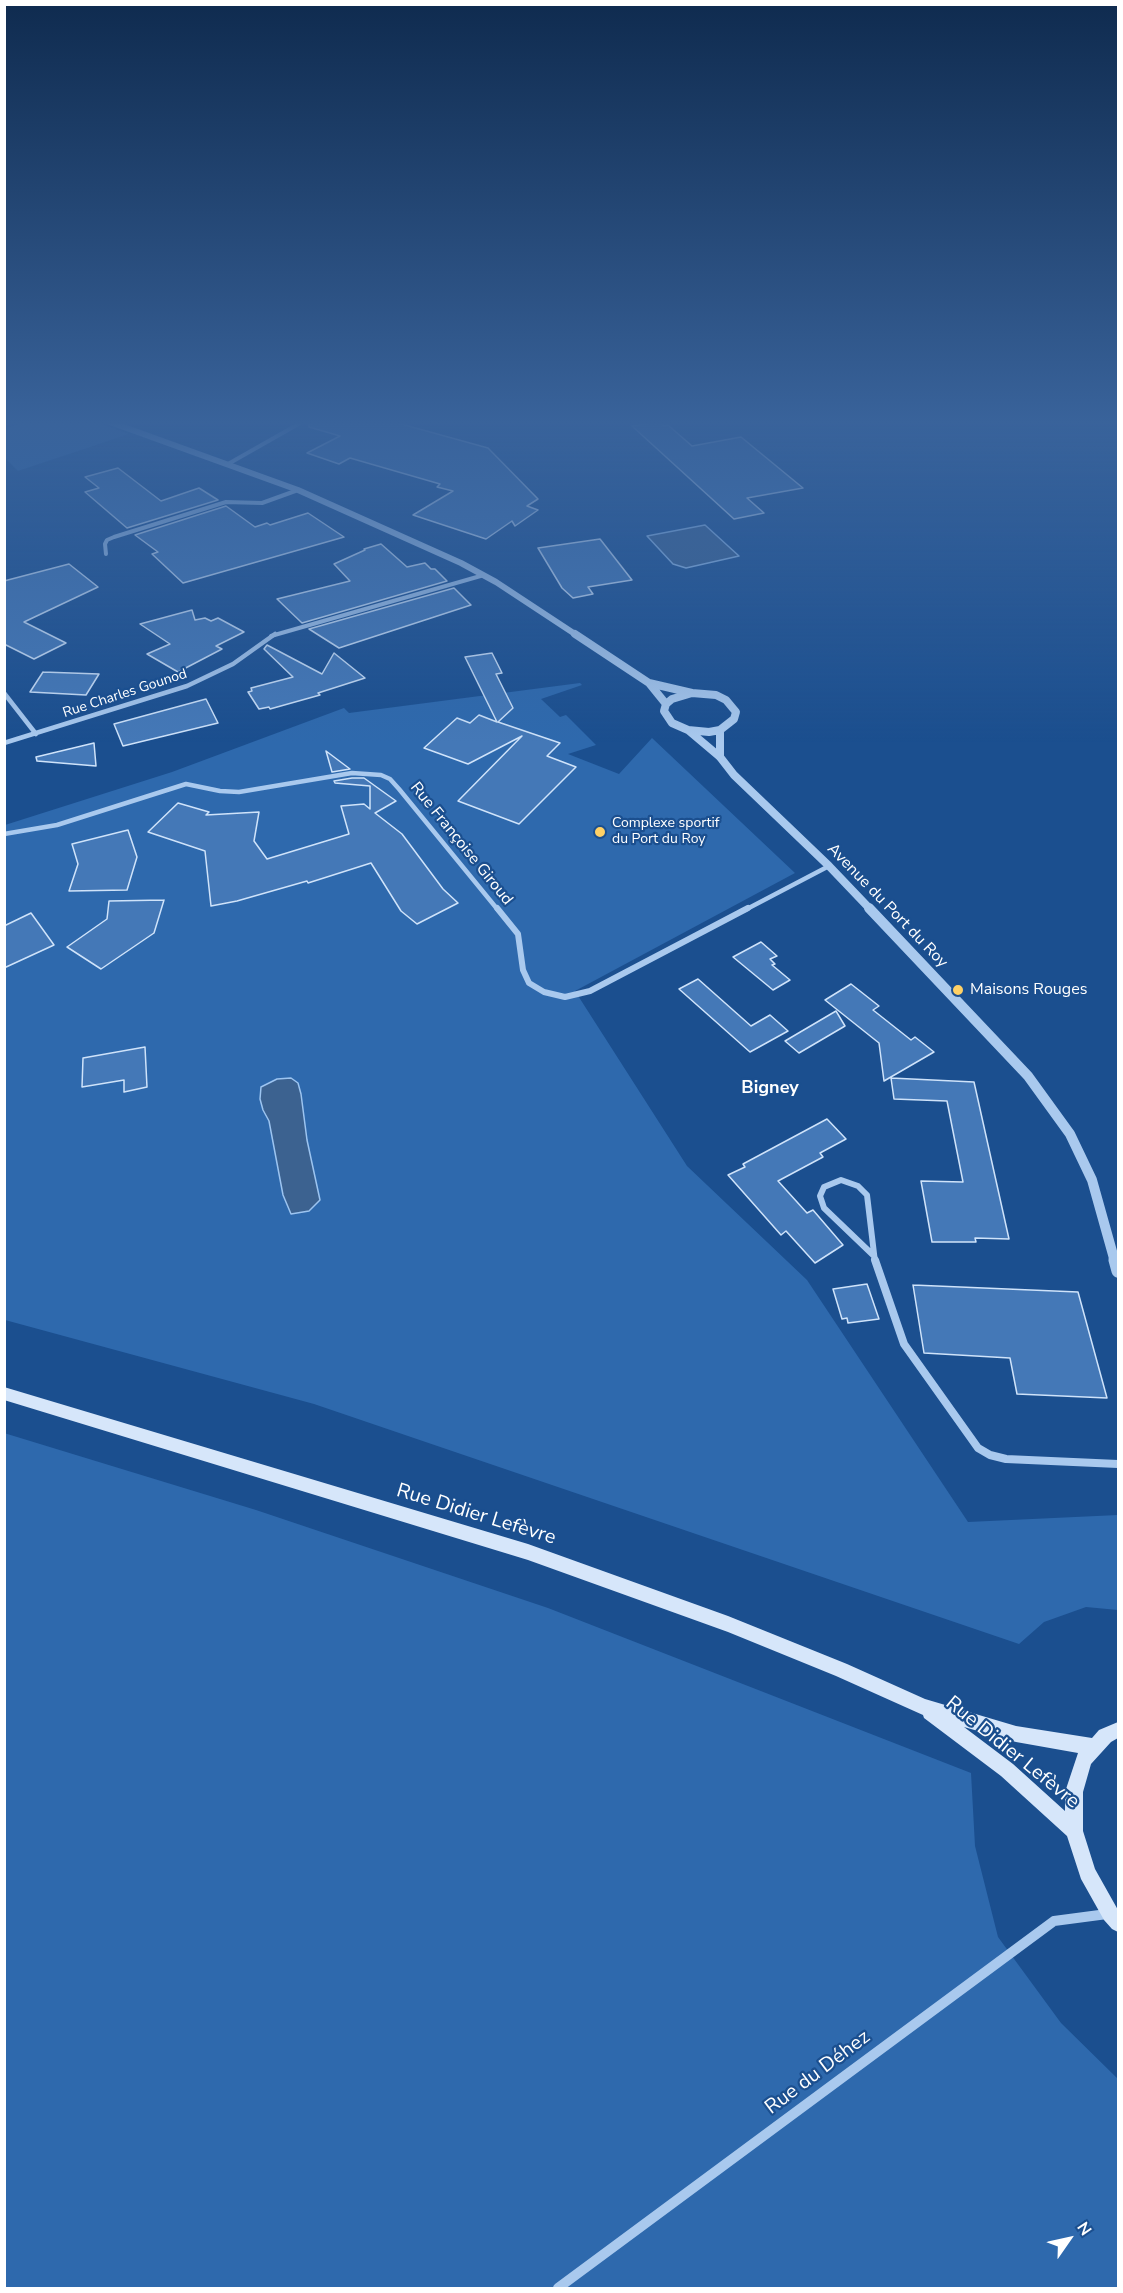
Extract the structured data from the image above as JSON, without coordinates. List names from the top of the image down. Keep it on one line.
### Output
{"streets":{"main road":["Rue Didier Lefèvre"],"street":["Rue Charles Gounod","Rue Françoise Giroud","Avenue du Port du Roy","Rue du Déhez"]},"crossings":[["Rue Charles Gounod","Avenue du Port du Roy"],["Rue Françoise Giroud","Avenue du Port du Roy"]],"districts":["Bigney"],"places":["Complexe sportif du Port du Roy","Maisons Rouges"],"north":"top right"}
